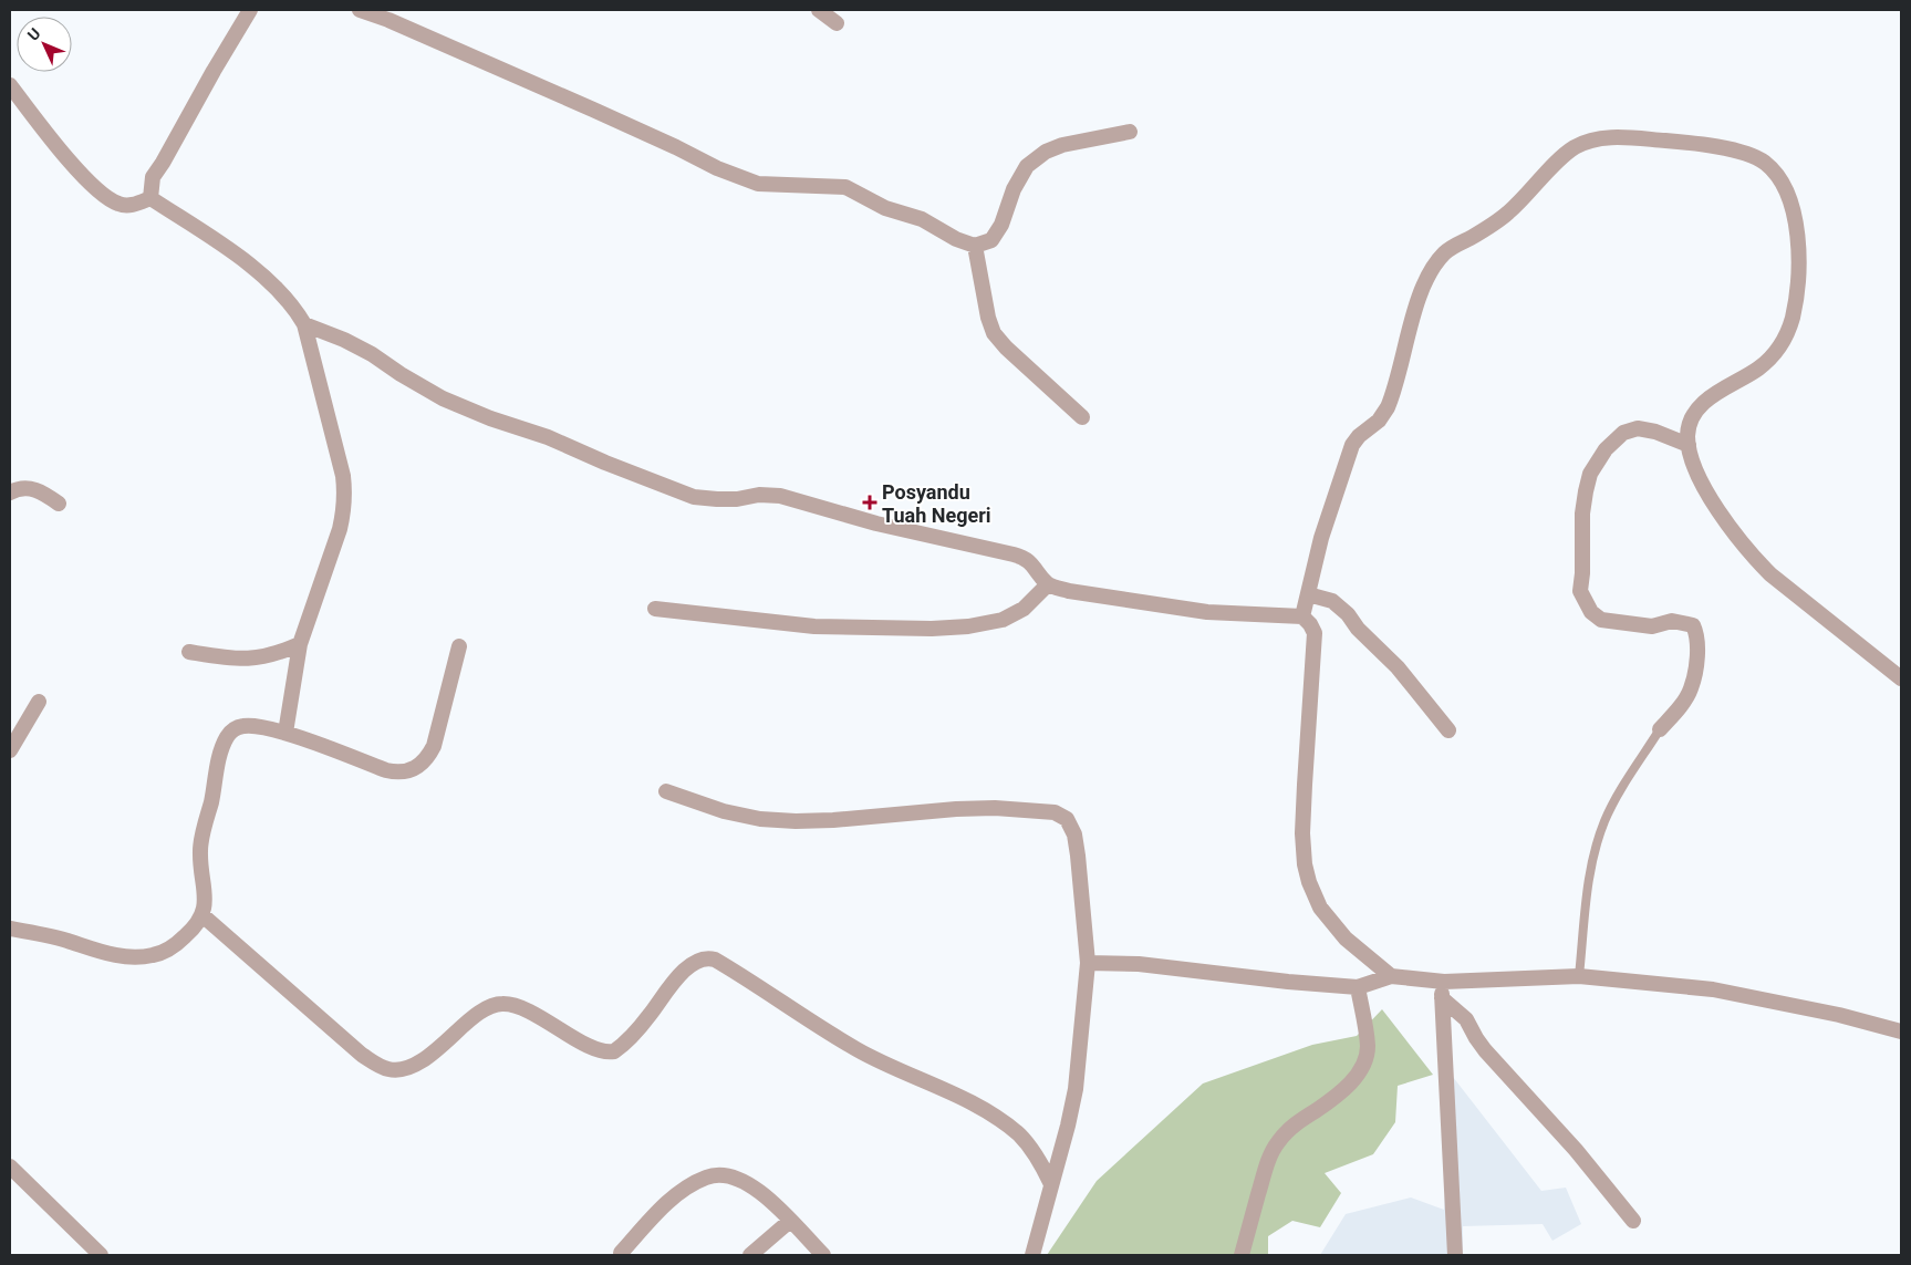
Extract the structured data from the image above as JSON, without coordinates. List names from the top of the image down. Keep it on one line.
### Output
{"places":{"health":["Posyandu Tuah Negeri"]},"north":"top left"}
